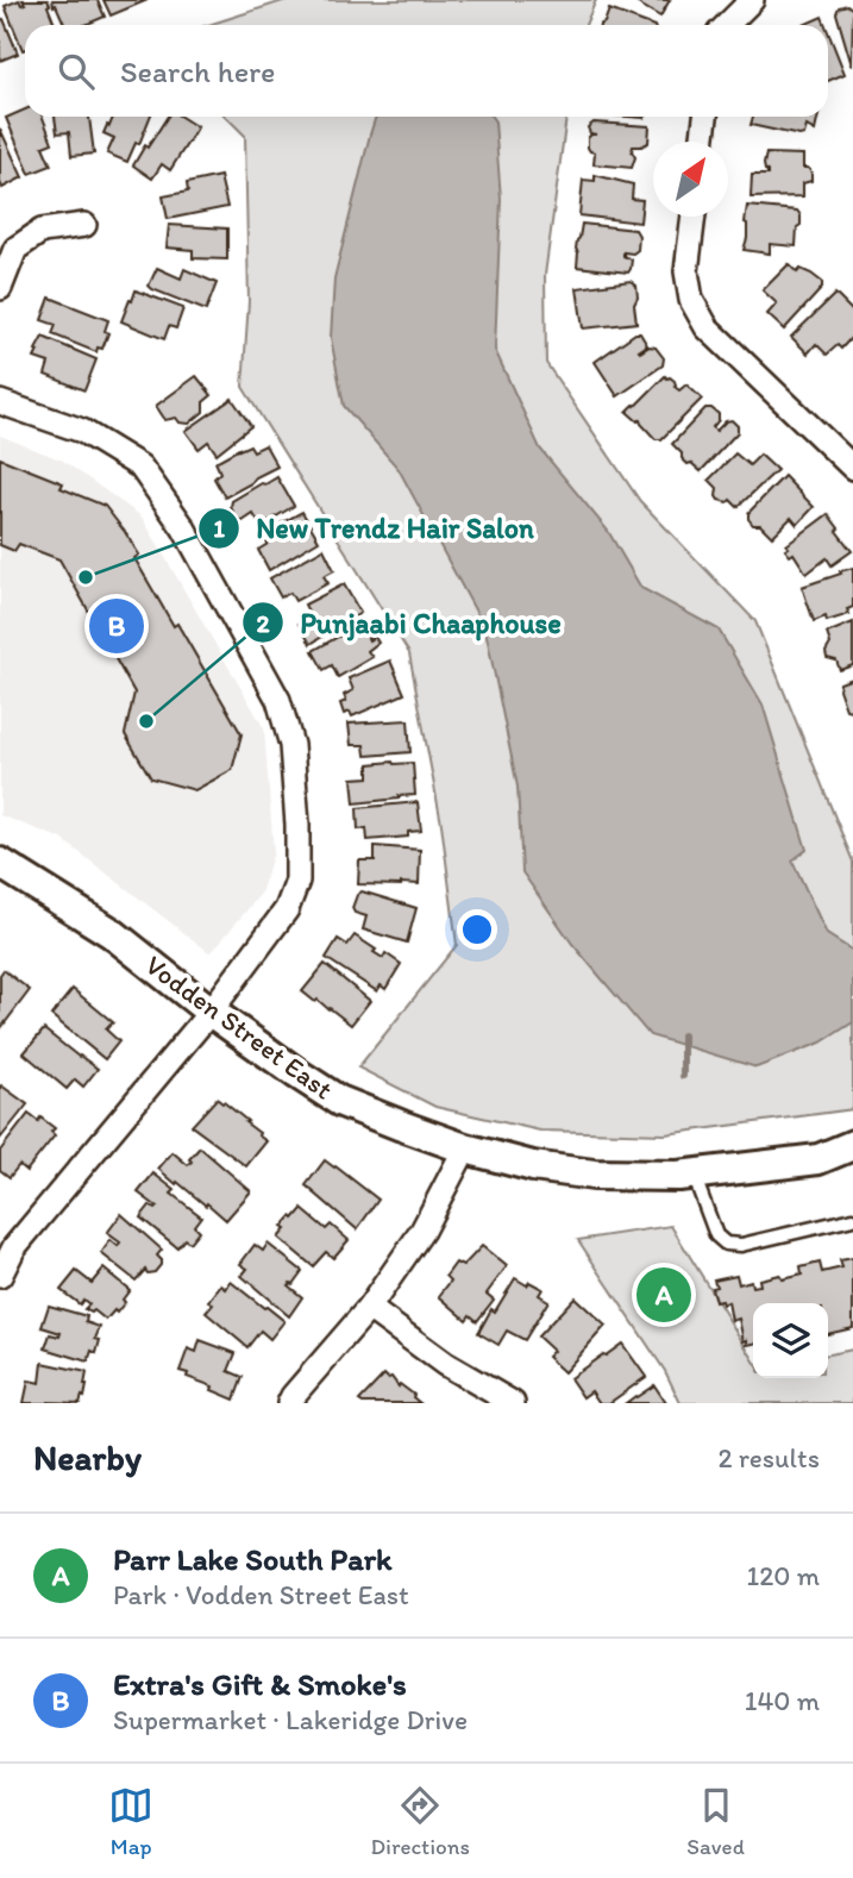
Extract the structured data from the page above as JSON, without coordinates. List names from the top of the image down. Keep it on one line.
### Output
{"streets":{"street":["Vodden Street East"]},"places":["New Trendz Hair Salon","Punjaabi Chaaphouse"],"north":"top right","page":{"search":"Search here","pins":["B","A"],"heading":["Nearby","2 results"],"list":[{"mark":"A","name":"Parr Lake South Park","note":"Park · Vodden Street East","value":"120 m"},{"mark":"B","name":"Extra's Gift & Smoke's","note":"Supermarket · Lakeridge Drive","value":"140 m"}],"nav":["Map","Directions","Saved"]}}
